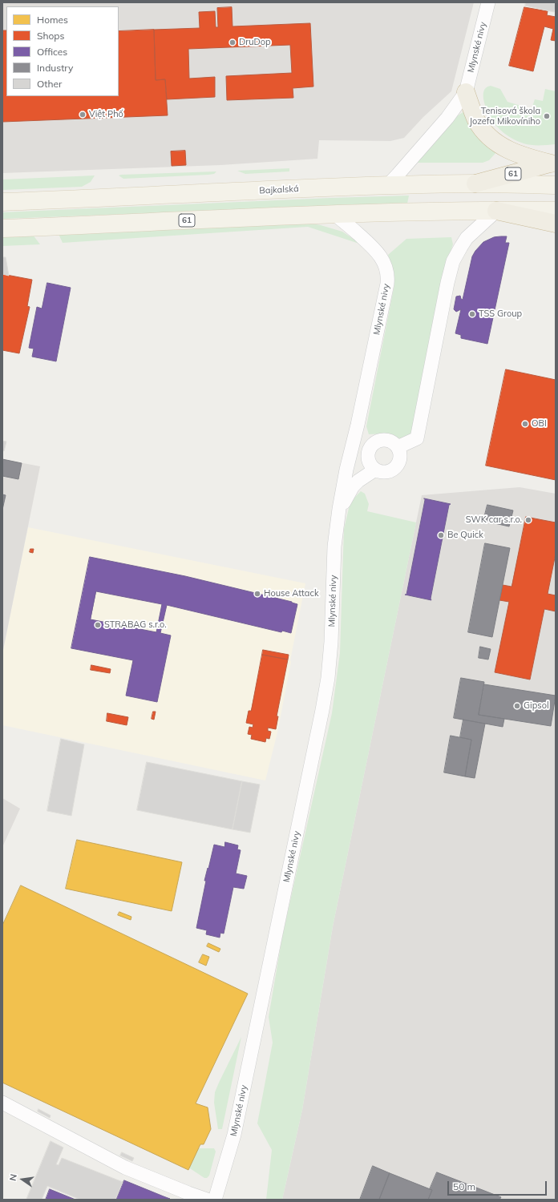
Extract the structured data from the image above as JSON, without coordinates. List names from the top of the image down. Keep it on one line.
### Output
{"streets":{"highway":["61"],"main road":["Bajkalská"],"street":["Mlynské nivy"]},"crossings":[["Mlynské nivy","61"],["61","Bajkalská"]],"places":["DruDop","Việt Phố","Tenisová škola Jozefa Mikovíniho","TSS Group","OBI","SWK car s.r.o.","Be Quick","House Attack","STRABAG s.r.o.","Gipsol"],"legend":["Homes","Shops","Offices","Industry","Other"],"scale_bar":"50 m","north":"left"}
